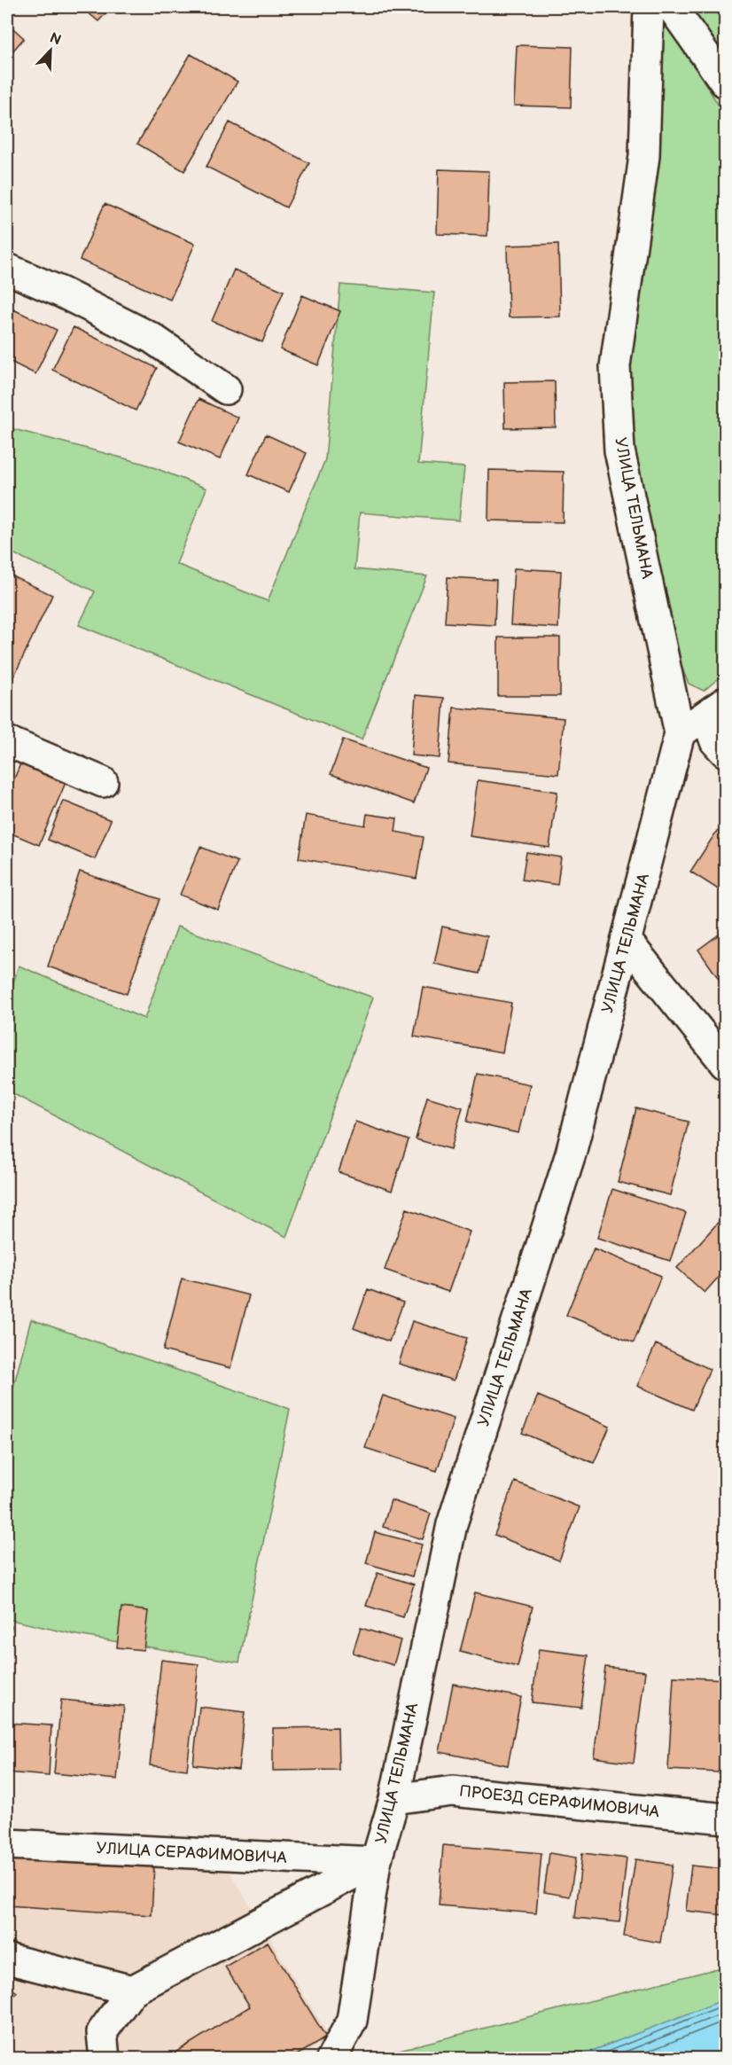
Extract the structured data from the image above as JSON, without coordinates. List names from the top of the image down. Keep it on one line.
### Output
{"streets":{"street":["УЛИЦА ТЕЛЬМАНА","ПРОЕЗД СЕРАФИМОВИЧА","УЛИЦА СЕРАФИМОВИЧА"]},"crossings":[["УЛИЦА ТЕЛЬМАНА","ПРОЕЗД СЕРАФИМОВИЧА"],["УЛИЦА ТЕЛЬМАНА","УЛИЦА СЕРАФИМОВИЧА"]],"north":"top right"}
